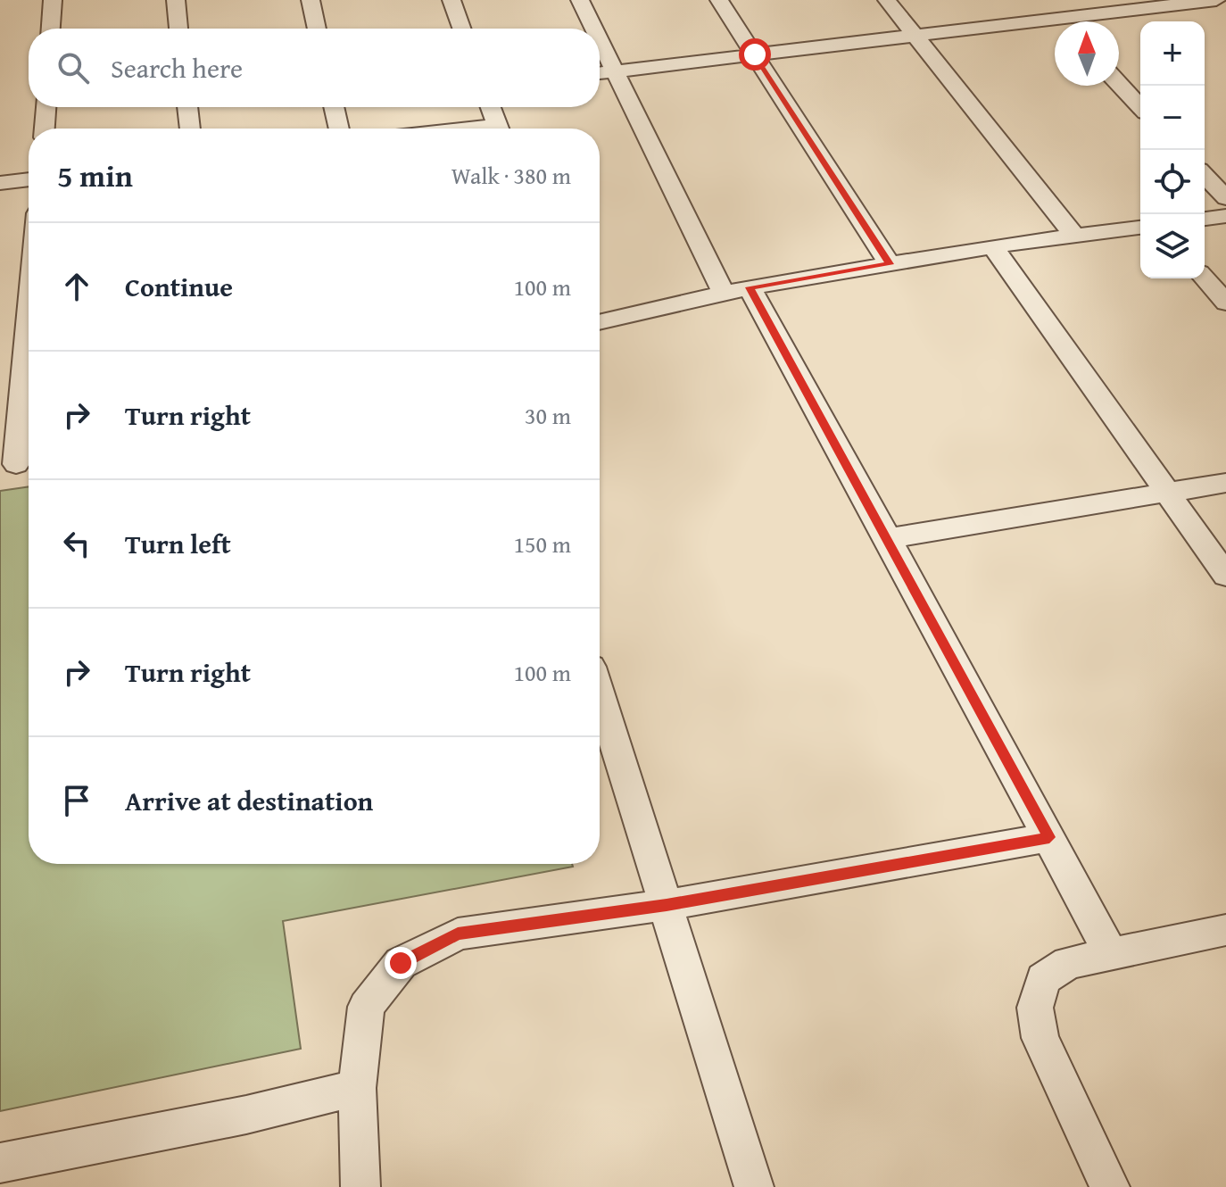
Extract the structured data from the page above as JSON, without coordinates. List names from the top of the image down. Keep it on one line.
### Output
{"north":"top","page":{"map_buttons":["+","−"],"search":"Search here","heading":["5 min","Walk · 380 m"],"list":[["Continue","100 m"],["Turn right","30 m"],["Turn left","150 m"],["Turn right","100 m"],"Arrive at destination"]}}
